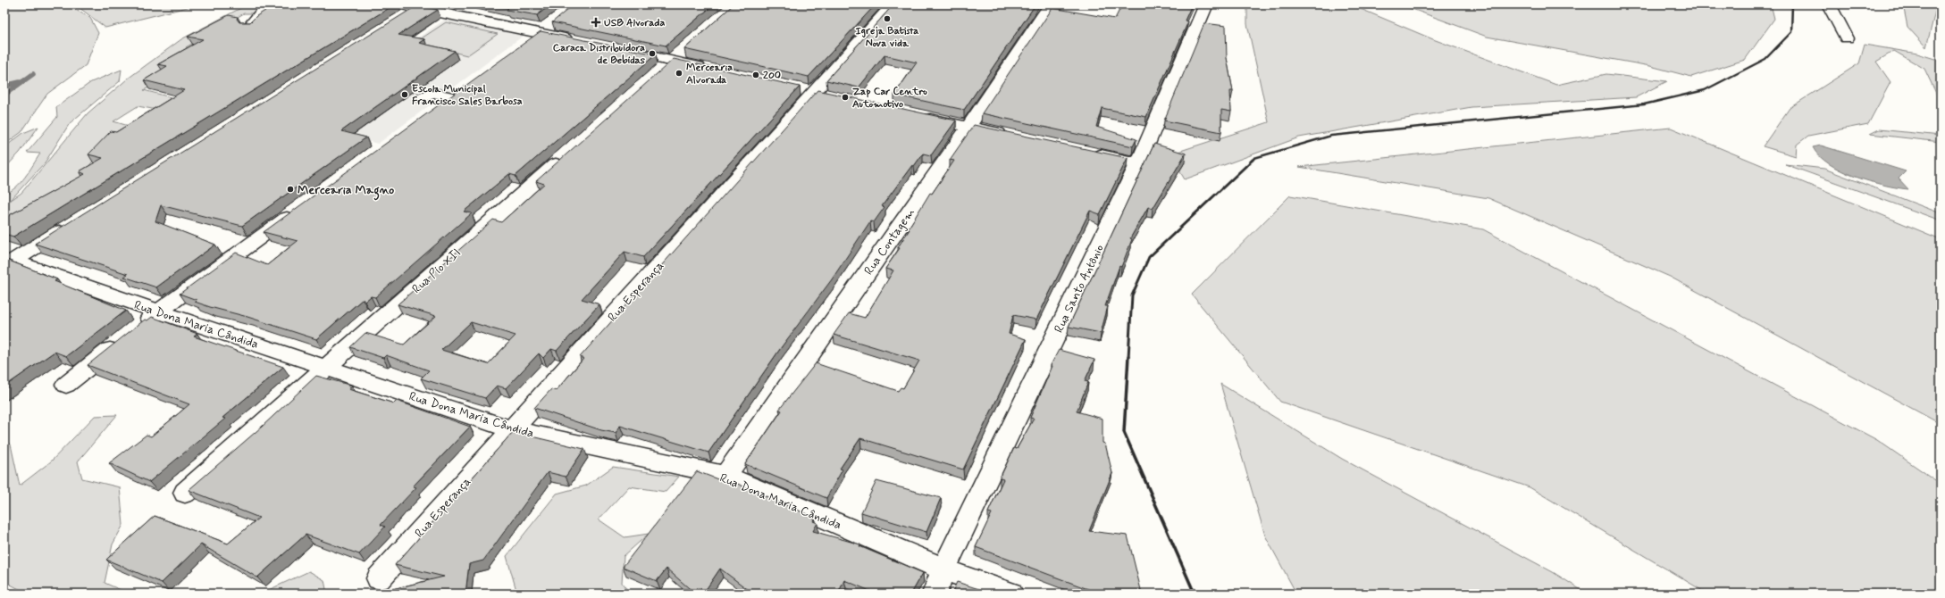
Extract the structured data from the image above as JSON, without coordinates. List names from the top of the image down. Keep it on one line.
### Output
{"streets":{"street":["Rua Contagem","Rua Pio XII","Rua Santo Antônio","Rua Esperança","Rua Dona Maria Cândida"]},"crossings":[["Rua Contagem","Rua Dona Maria Cândida"],["Rua Pio XII","Rua Dona Maria Cândida"],["Rua Santo Antônio","Rua Dona Maria Cândida"],["Rua Esperança","Rua Dona Maria Cândida"]],"places":{"other":["Igreja Batista Nova vida","Caraca Distribuidora de Bebidas","Mercearia Alvorada","200","Escola Municipal Francisco Sales Barbosa","Zap Car Centro Automotivo","Mercearia Magno"],"health":["USB Alvorada"]}}
